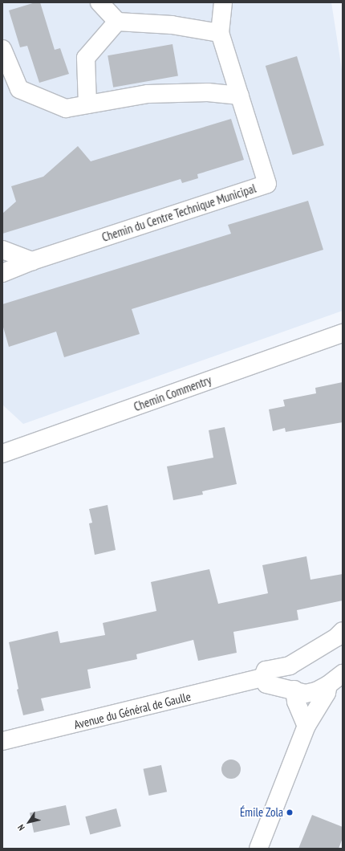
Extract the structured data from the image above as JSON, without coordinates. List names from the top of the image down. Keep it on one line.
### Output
{"streets":{"street":["Chemin du Centre Technique Municipal","Chemin Commentry","Avenue du Général de Gaulle"]},"places":["Émile Zola"],"north":"bottom left"}
